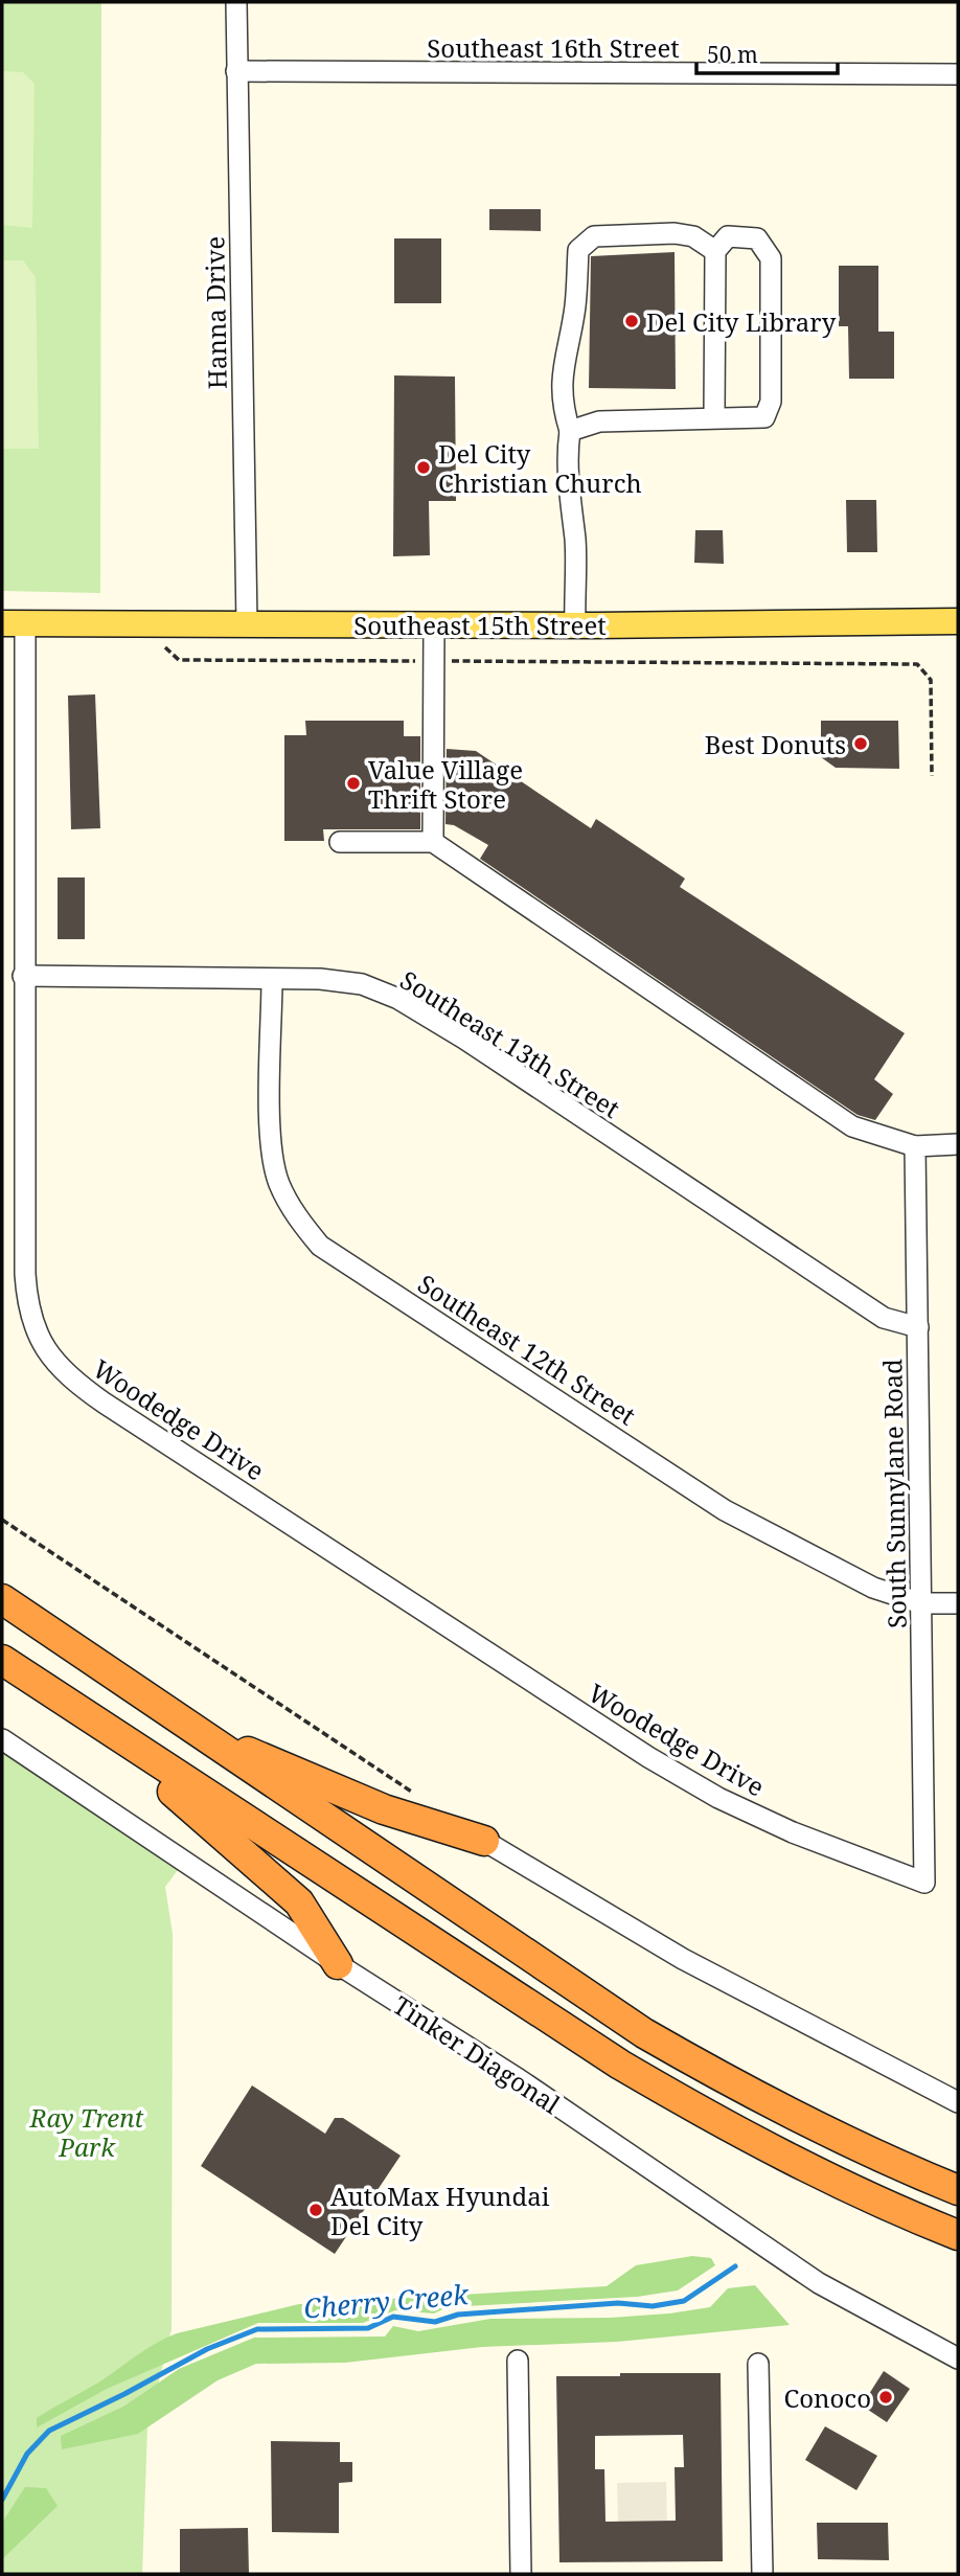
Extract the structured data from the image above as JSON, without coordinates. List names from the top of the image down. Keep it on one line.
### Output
{"streets":{"main road":["Southeast 15th Street"],"street":["Southeast 16th Street","Hanna Drive","Southeast 13th Street","Southeast 12th Street","Woodedge Drive","South Sunnylane Road","Tinker Diagonal"]},"crossings":[["Southeast 16th Street","Hanna Drive"],["Hanna Drive","Southeast 15th Street"],["Southeast 15th Street","Woodedge Drive"],["Southeast 13th Street","Southeast 12th Street"],["Southeast 13th Street","Woodedge Drive"],["Southeast 13th Street","South Sunnylane Road"],["Southeast 12th Street","South Sunnylane Road"],["Woodedge Drive","South Sunnylane Road"]],"water":["Cherry Creek"],"parks":["Ray Trent Park"],"places":["Del City Library","Del City Christian Church","Best Donuts","Value Village Thrift Store","AutoMax Hyundai Del City","Conoco"],"scale_bar":"50 m"}
